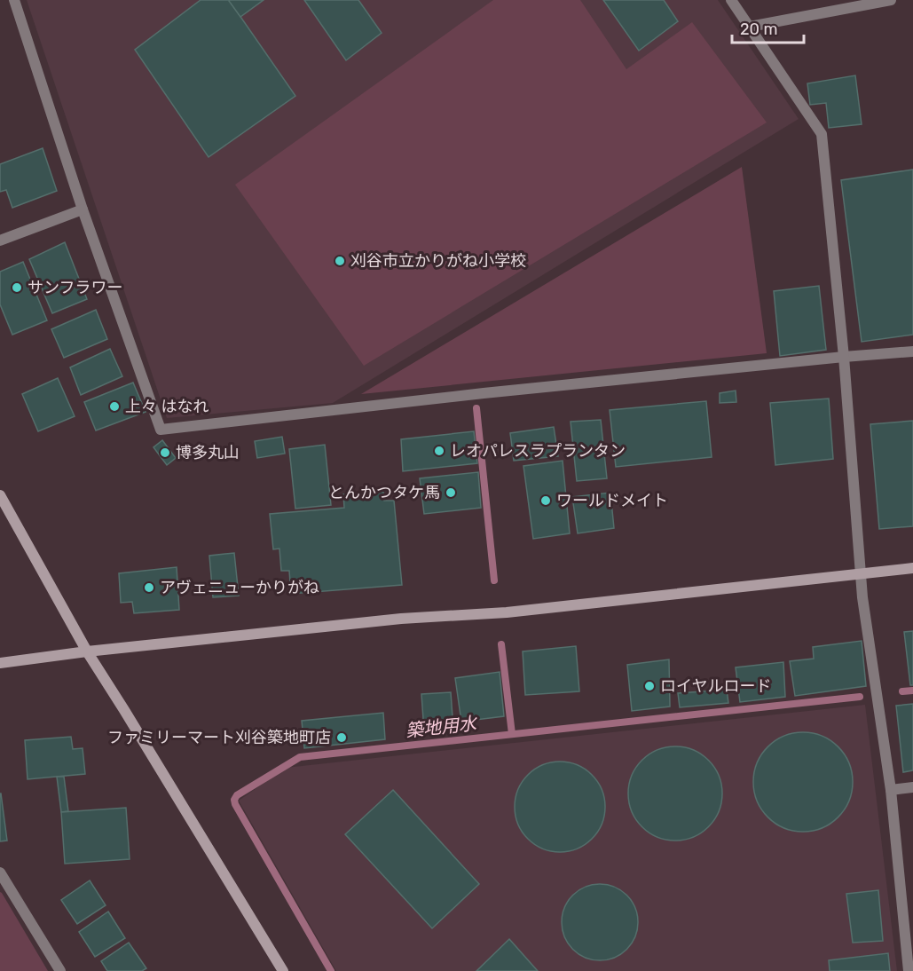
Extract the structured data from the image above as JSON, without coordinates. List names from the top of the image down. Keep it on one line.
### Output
{"water":["築地用水"],"places":["刈谷市立かりがね小学校","サンフラワー","上々 はなれ","レオパレスラプランタン","博多丸山","とんかつタケ馬","ワールドメイト","アヴェニューかりがね","ロイヤルロード","ファミリーマート刈谷築地町店"],"scale_bar":"20 m"}
